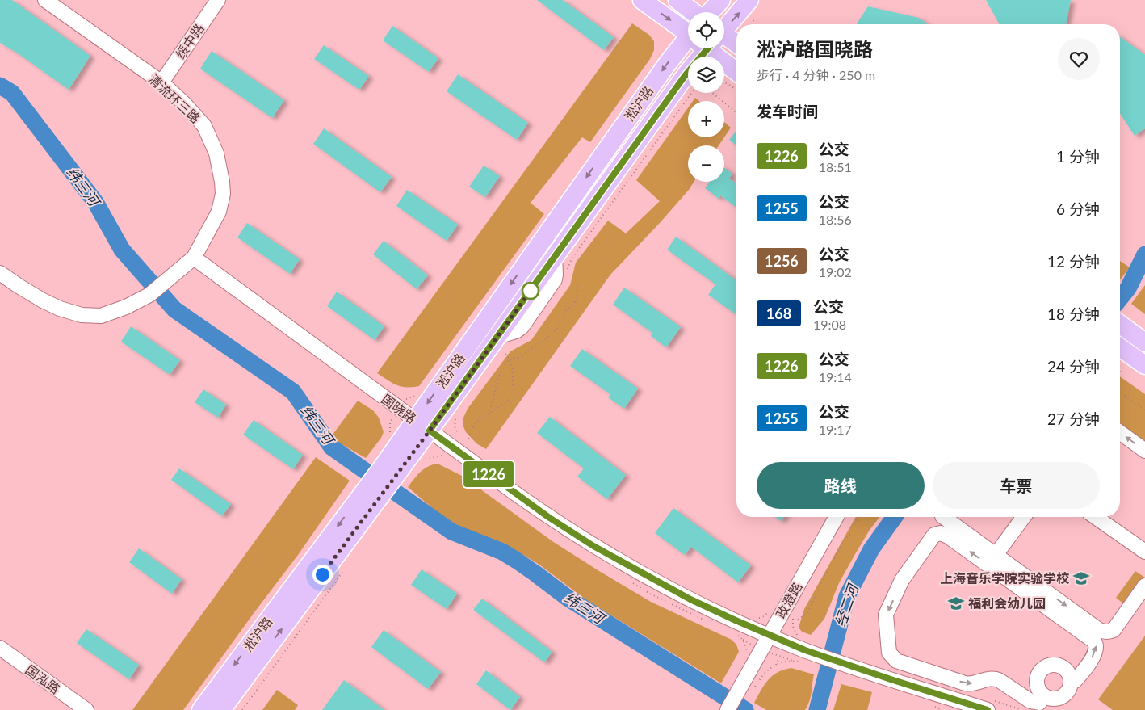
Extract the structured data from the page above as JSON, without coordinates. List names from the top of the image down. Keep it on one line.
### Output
{"streets":{"main road":["淞沪路"],"street":["绥中路","清流环三路","国晓路","政澄路","国泓路"]},"crossings":[["绥中路","清流环三路"],["清流环三路","国晓路"],["淞沪路","国晓路"],["国晓路","政澄路"]],"water":["纬三河","经二河"],"places":{"school or university":["上海音乐学院实验学校","福利会幼儿园"]},"lines":["bus line 1226"],"page":{"on_map":"1226","map_buttons":["+","−"],"heading":[["淞沪路国晓路","步行 · 4 分钟 · 250 m"],"发车时间"],"list":[{"mark":"1226","name":"公交","note":"18:51","value":"1 分钟"},{"mark":"1255","name":"公交","note":"18:56","value":"6 分钟"},{"mark":"1256","name":"公交","note":"19:02","value":"12 分钟"},{"mark":"168","name":"公交","note":"19:08","value":"18 分钟"},{"mark":"1226","name":"公交","note":"19:14","value":"24 分钟"},{"mark":"1255","name":"公交","note":"19:17","value":"27 分钟"}],"buttons":["路线","车票"]}}
